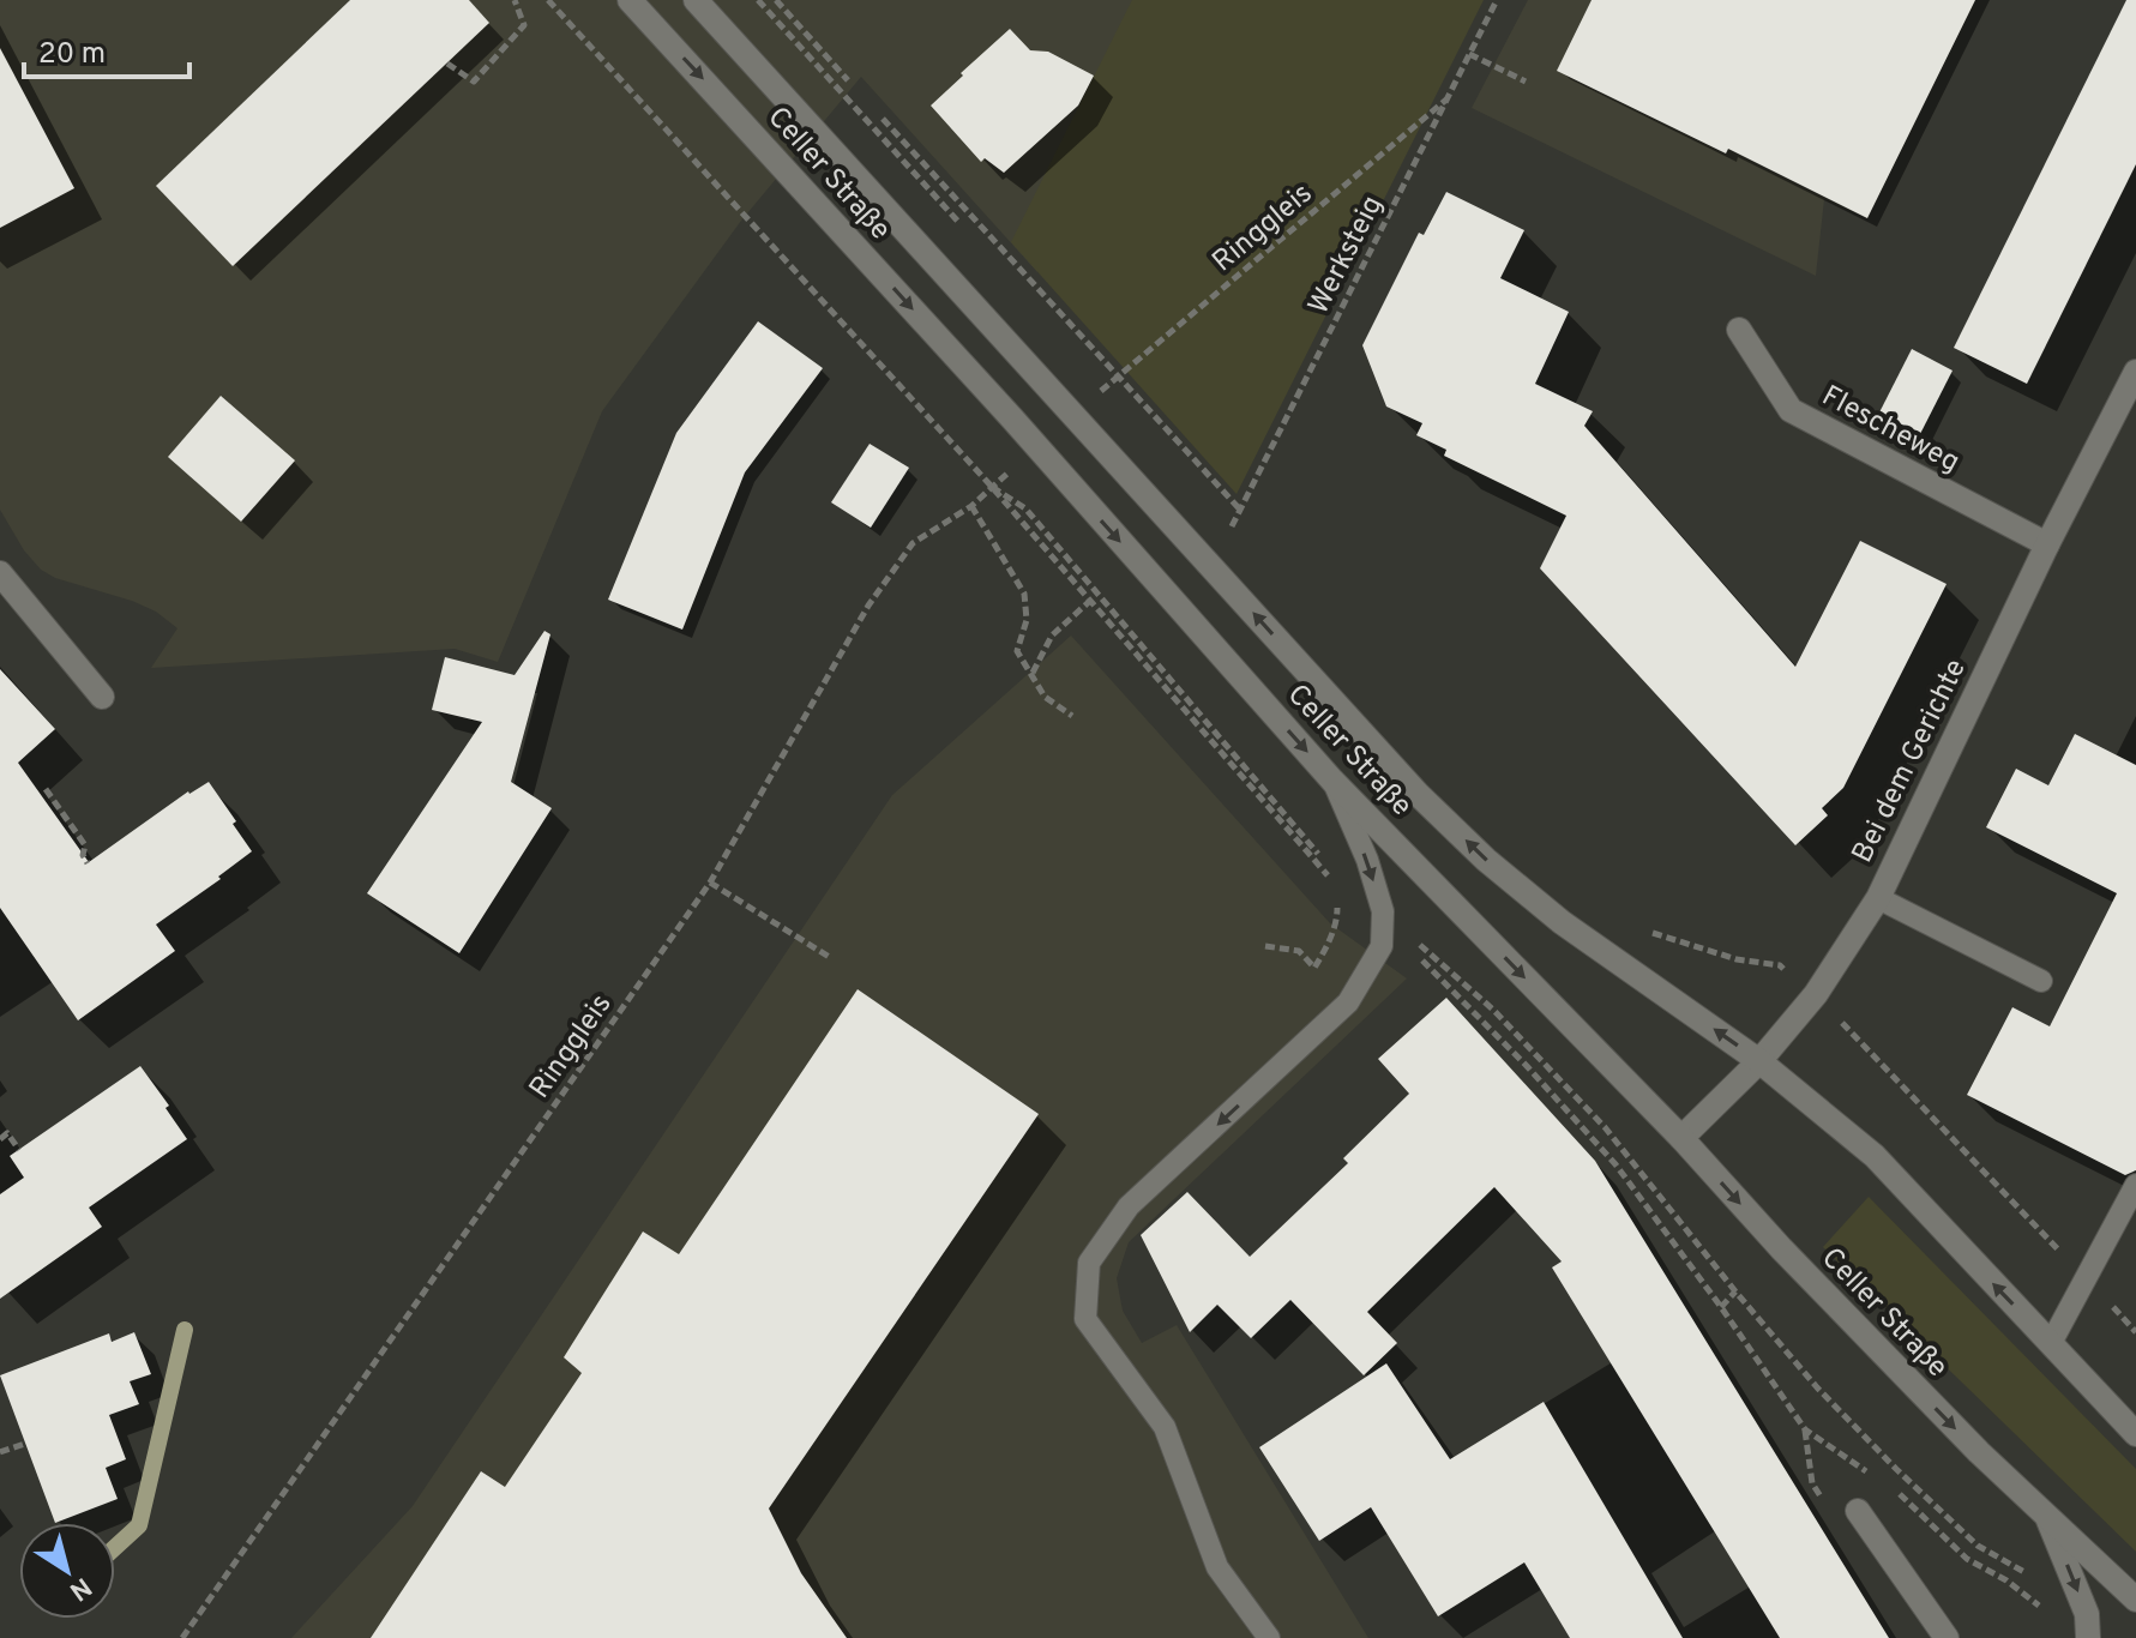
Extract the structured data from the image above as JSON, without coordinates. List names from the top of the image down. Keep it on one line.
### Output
{"streets":{"main road":["Celler Straße","Flescheweg","Bei dem Gerichte"],"path":["Ringgleis","Werksteig"]},"crossings":[["Celler Straße","Bei dem Gerichte"],["Ringgleis","Werksteig"],["Flescheweg","Bei dem Gerichte"]],"scale_bar":"20 m","north":"bottom right"}
